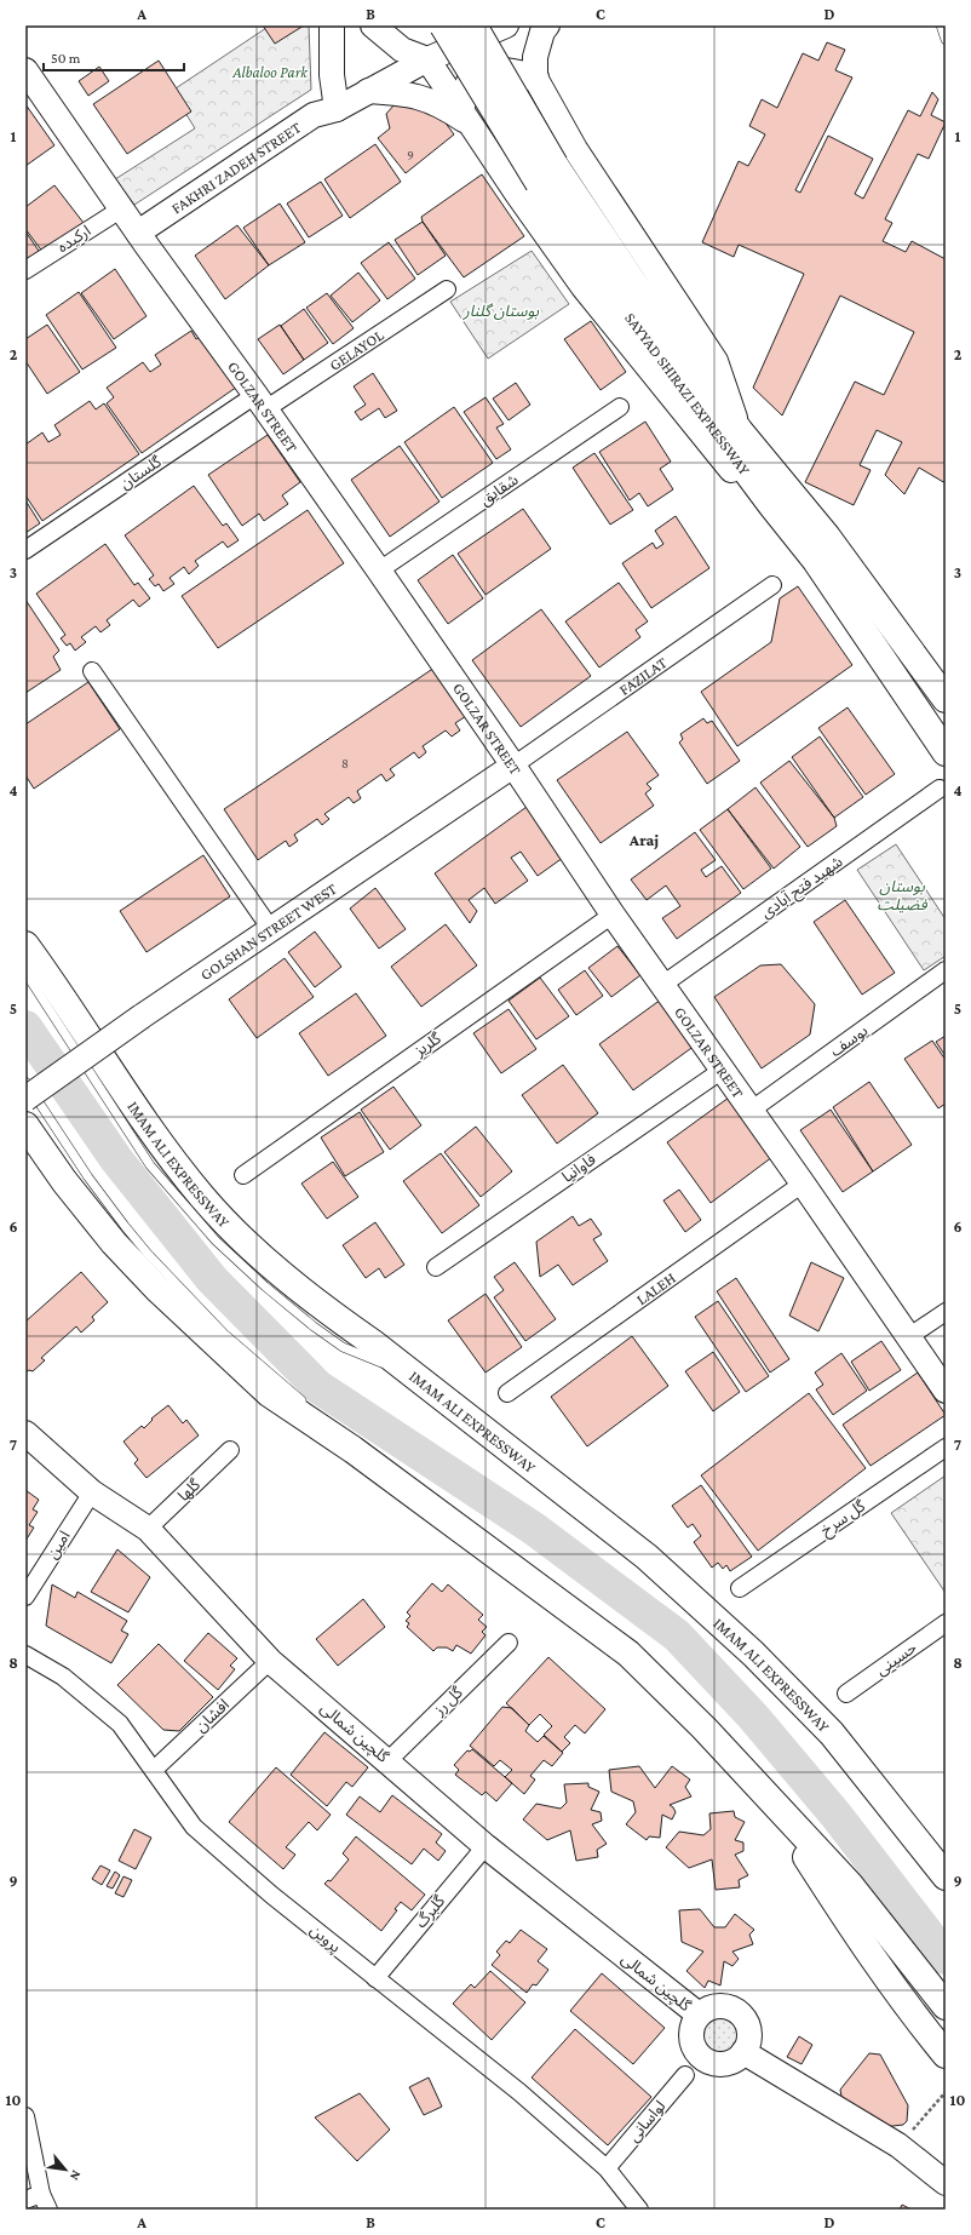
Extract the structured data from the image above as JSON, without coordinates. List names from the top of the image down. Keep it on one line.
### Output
{"streets":{"highway":["SAYYAD SHIRAZI EXPRESSWAY","IMAM ALI EXPRESSWAY"],"main road":["FAKHRI ZADEH STREET","GOLZAR STREET","GOLSHAN STREET WEST","گلچین شمالی"],"street":["ارکیده","GELAYOL","گلستان","شقایق","FAZILAT","شهید فتح آبادی","یوسف","گلریز","فاوانیا","LALEH","گلها","گل سرخ","امین","حسینی","گل رز","افشان","گلبرگ","پروین","لواسانی"]},"crossings":[["FAKHRI ZADEH STREET","SAYYAD SHIRAZI EXPRESSWAY"],["FAKHRI ZADEH STREET","GOLZAR STREET"],["ارکیده","GOLZAR STREET"],["GELAYOL","GOLZAR STREET"],["GELAYOL","گلستان"],["GOLZAR STREET","گلستان"],["GOLZAR STREET","شقایق"],["GOLZAR STREET","FAZILAT"],["GOLZAR STREET","شهید فتح آبادی"],["GOLZAR STREET","GOLSHAN STREET WEST"],["GOLZAR STREET","یوسف"],["GOLZAR STREET","گلریز"],["GOLZAR STREET","فاوانیا"],["GOLZAR STREET","LALEH"],["FAZILAT","GOLSHAN STREET WEST"],["گلها","گلچین شمالی"],["امین","گلچین شمالی"],["گل رز","گلچین شمالی"],["افشان","گلچین شمالی"],["افشان","پروین"],["گلچین شمالی","گلبرگ"],["گلبرگ","پروین"],["پروین","لواسانی"]],"districts":["Araj"],"parks":["Albaloo Park","بوستان گلنار","بوستان فضیلت"],"house_numbers":["9","8"],"scale_bar":"50 m","north":"bottom right","grid":{"columns":["A","B","C","D"],"rows":["1","2","3","4","5","6","7","8","9","10"]}}
